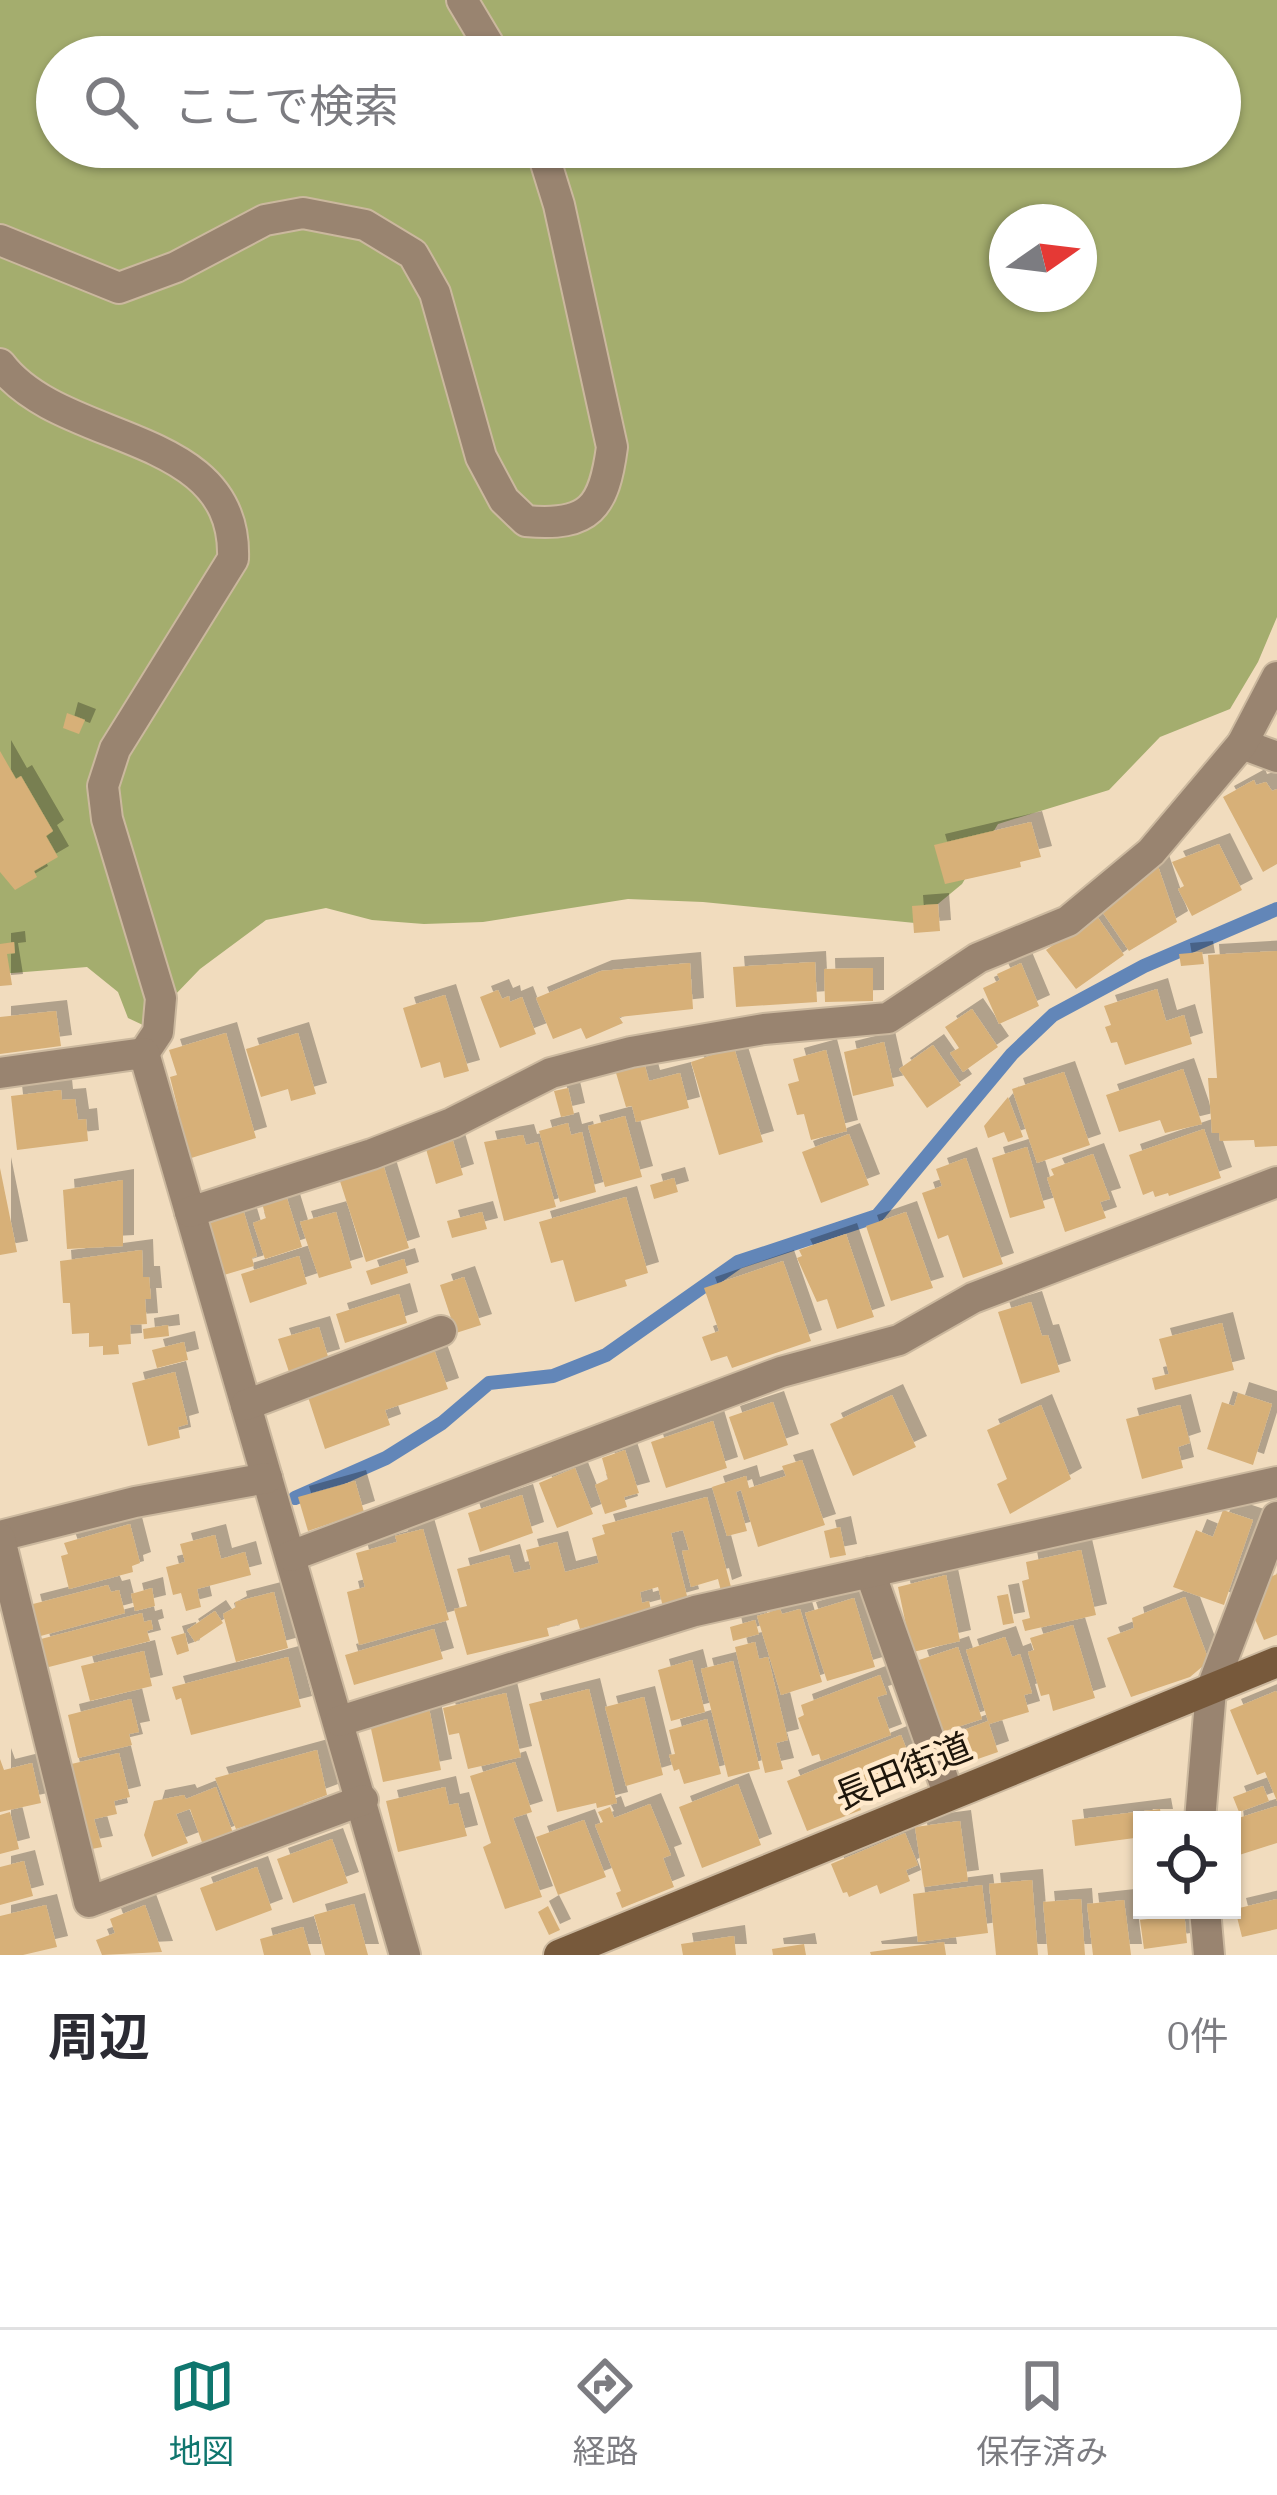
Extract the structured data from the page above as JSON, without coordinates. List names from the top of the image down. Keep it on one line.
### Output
{"streets":{"main road":["長田街道"]},"north":"right","page":{"search":"ここで検索","heading":["周辺","0件"],"nav":["地図","経路","保存済み"]}}
